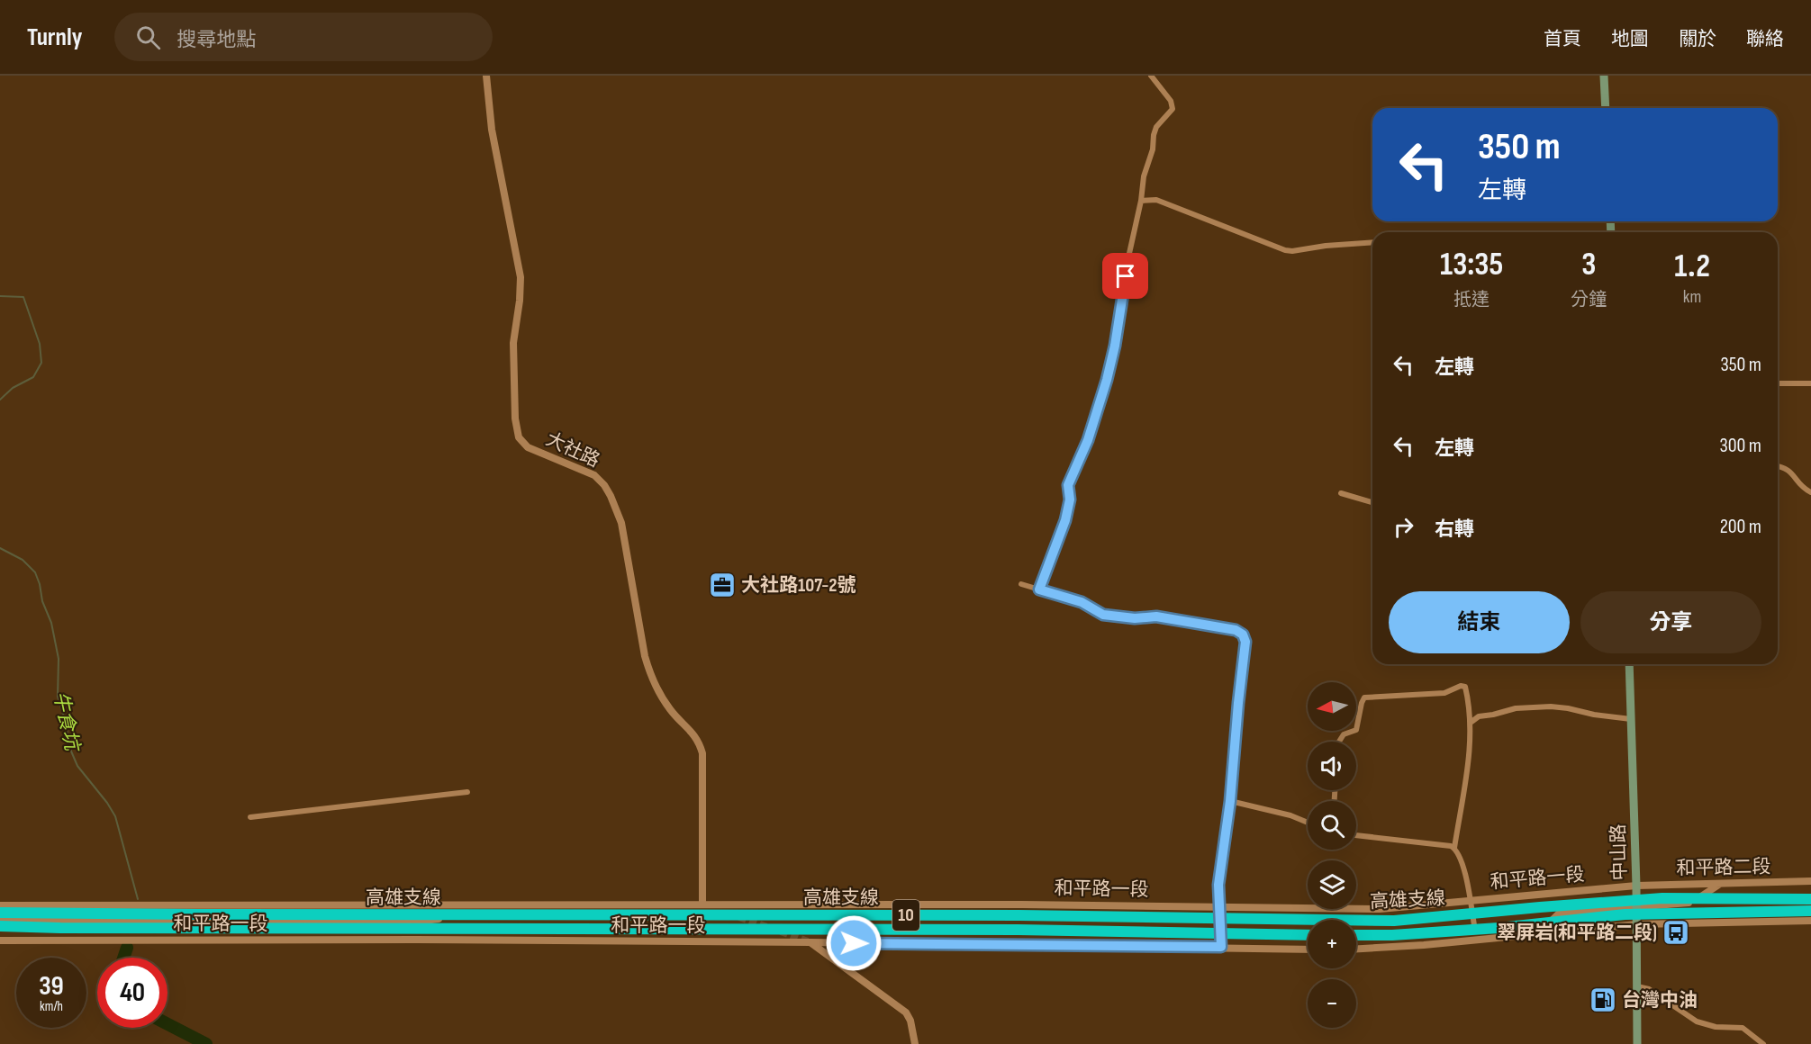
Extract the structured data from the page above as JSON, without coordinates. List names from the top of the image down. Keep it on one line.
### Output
{"streets":{"highway":["高雄支線","10"],"main road":["中山路"],"street":["大社路","和平路二段","和平路一段"]},"crossings":[["大社路","和平路一段"],["中山路","和平路二段"],["中山路","和平路一段"],["和平路二段","和平路一段"]],"water":["牛食坑"],"places":{"office":["大社路107-2號"],"bus stop":["翠屏岩(和平路二段)"],"fuel station":["台灣中油"]},"north":"left","page":{"header":"Turnly","search":"搜尋地點","nav":["首頁","地圖","關於","聯絡"],"turn":["350 m","左轉"],"eta":["13:35","抵達","3","分鐘","1.2","km"],"list":[{"name":"左轉","value":"350 m"},{"name":"左轉","value":"300 m"},{"name":"右轉","value":"200 m"}],"buttons":["結束","分享"],"map_buttons":["+","−"],"speed":"39 km/h","limit":"40"}}
